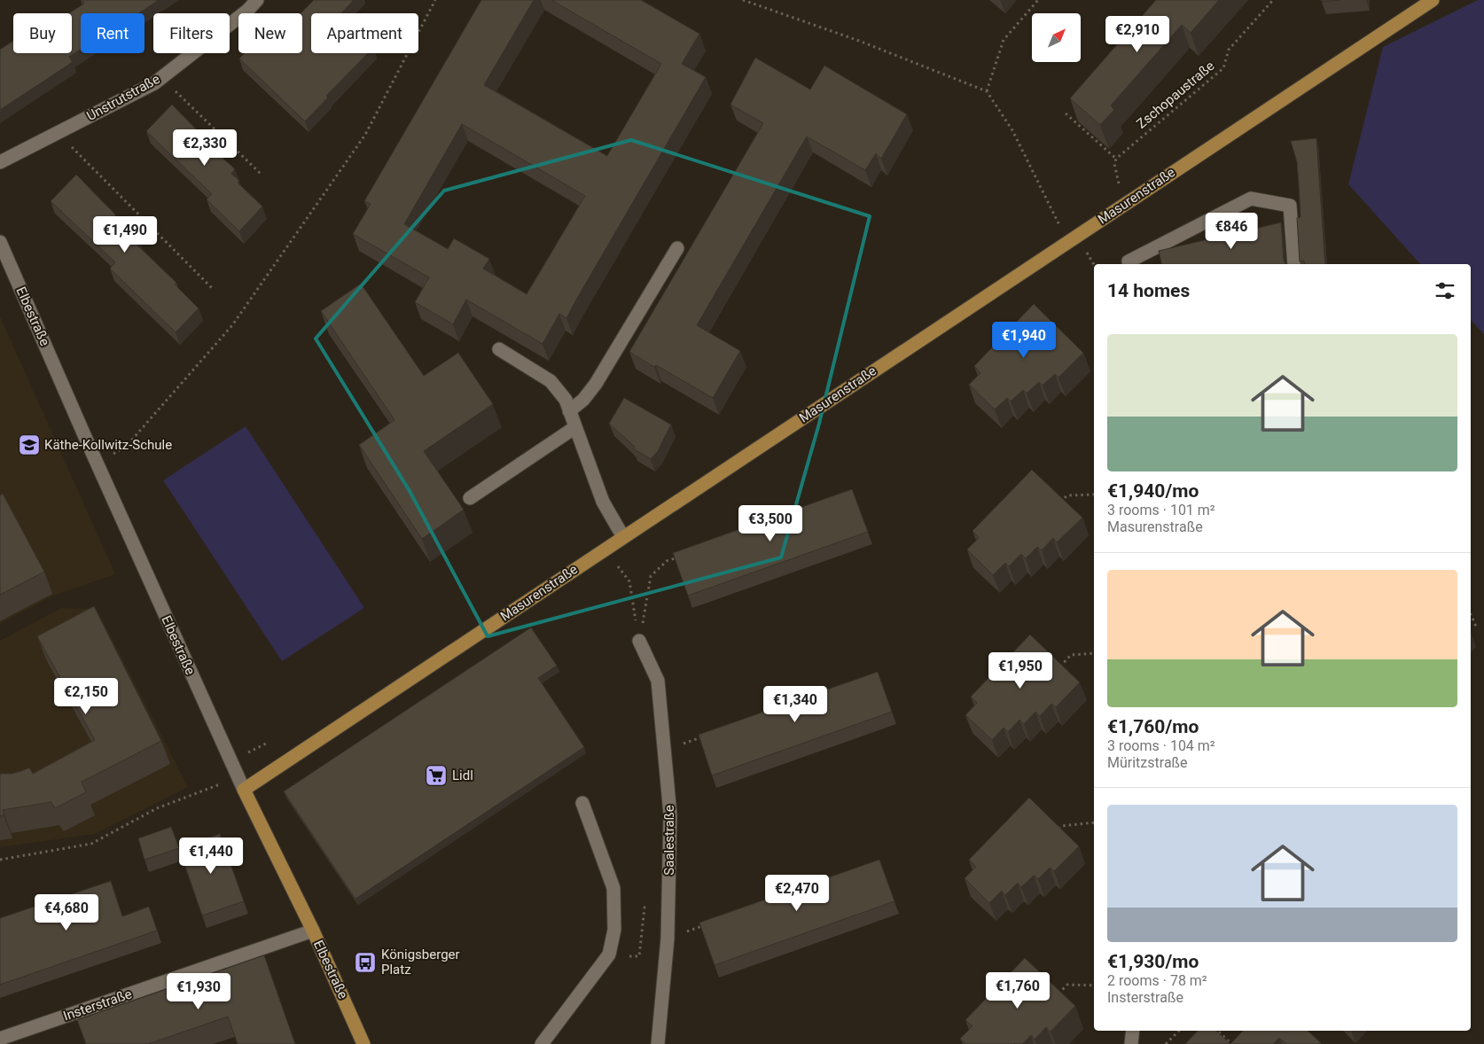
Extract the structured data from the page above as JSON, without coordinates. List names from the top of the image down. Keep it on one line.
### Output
{"streets":{"main road":["Masurenstraße","Elbestraße"],"street":["Unstrutstraße","Saalestraße","Insterstraße"],"path":["Zschopaustraße"]},"crossings":[["Masurenstraße","Elbestraße"],["Elbestraße","Insterstraße"]],"places":{"school or university":["Käthe-Kollwitz-Schule"],"supermarket":["Lidl"],"bus stop":["Königsberger Platz"]},"north":"top right","page":{"chip":["Buy","Rent","Filters","New","Apartment"],"price":["€2,910","€2,330","€846","€1,490","€1,940","€3,500","€1,950","€2,150","€1,340","€1,440","€2,470","€4,680","€1,760","€1,930"],"heading":"14 homes","list":[{"name":"€1,940/mo","note":"3 rooms · 101 m² · Masurenstraße"},{"name":"€1,760/mo","note":"3 rooms · 104 m² · Müritzstraße"},{"name":"€1,930/mo","note":"2 rooms · 78 m² · Insterstraße"}]}}
